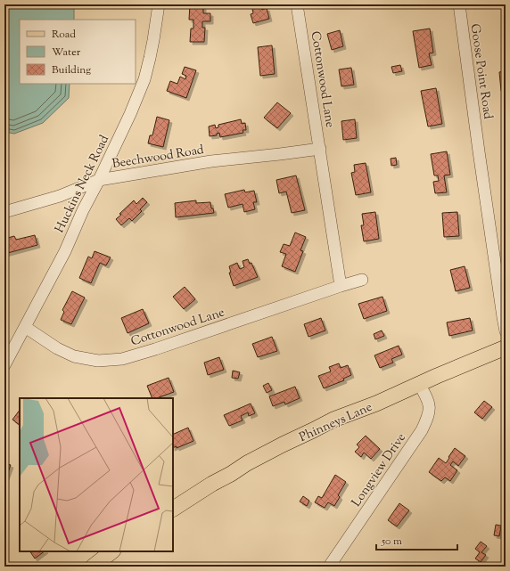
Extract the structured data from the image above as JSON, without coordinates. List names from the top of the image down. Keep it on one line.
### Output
{"streets":{"main road":["Phinneys Lane"],"street":["Goose Point Road","Cottonwood Lane","Beechwood Road","Huckins Neck Road","Longview Drive"]},"crossings":[["Cottonwood Lane","Beechwood Road"],["Cottonwood Lane","Huckins Neck Road"],["Beechwood Road","Huckins Neck Road"],["Phinneys Lane","Longview Drive"]],"legend":["Road","Water","Building"],"scale_bar":"50 m"}
